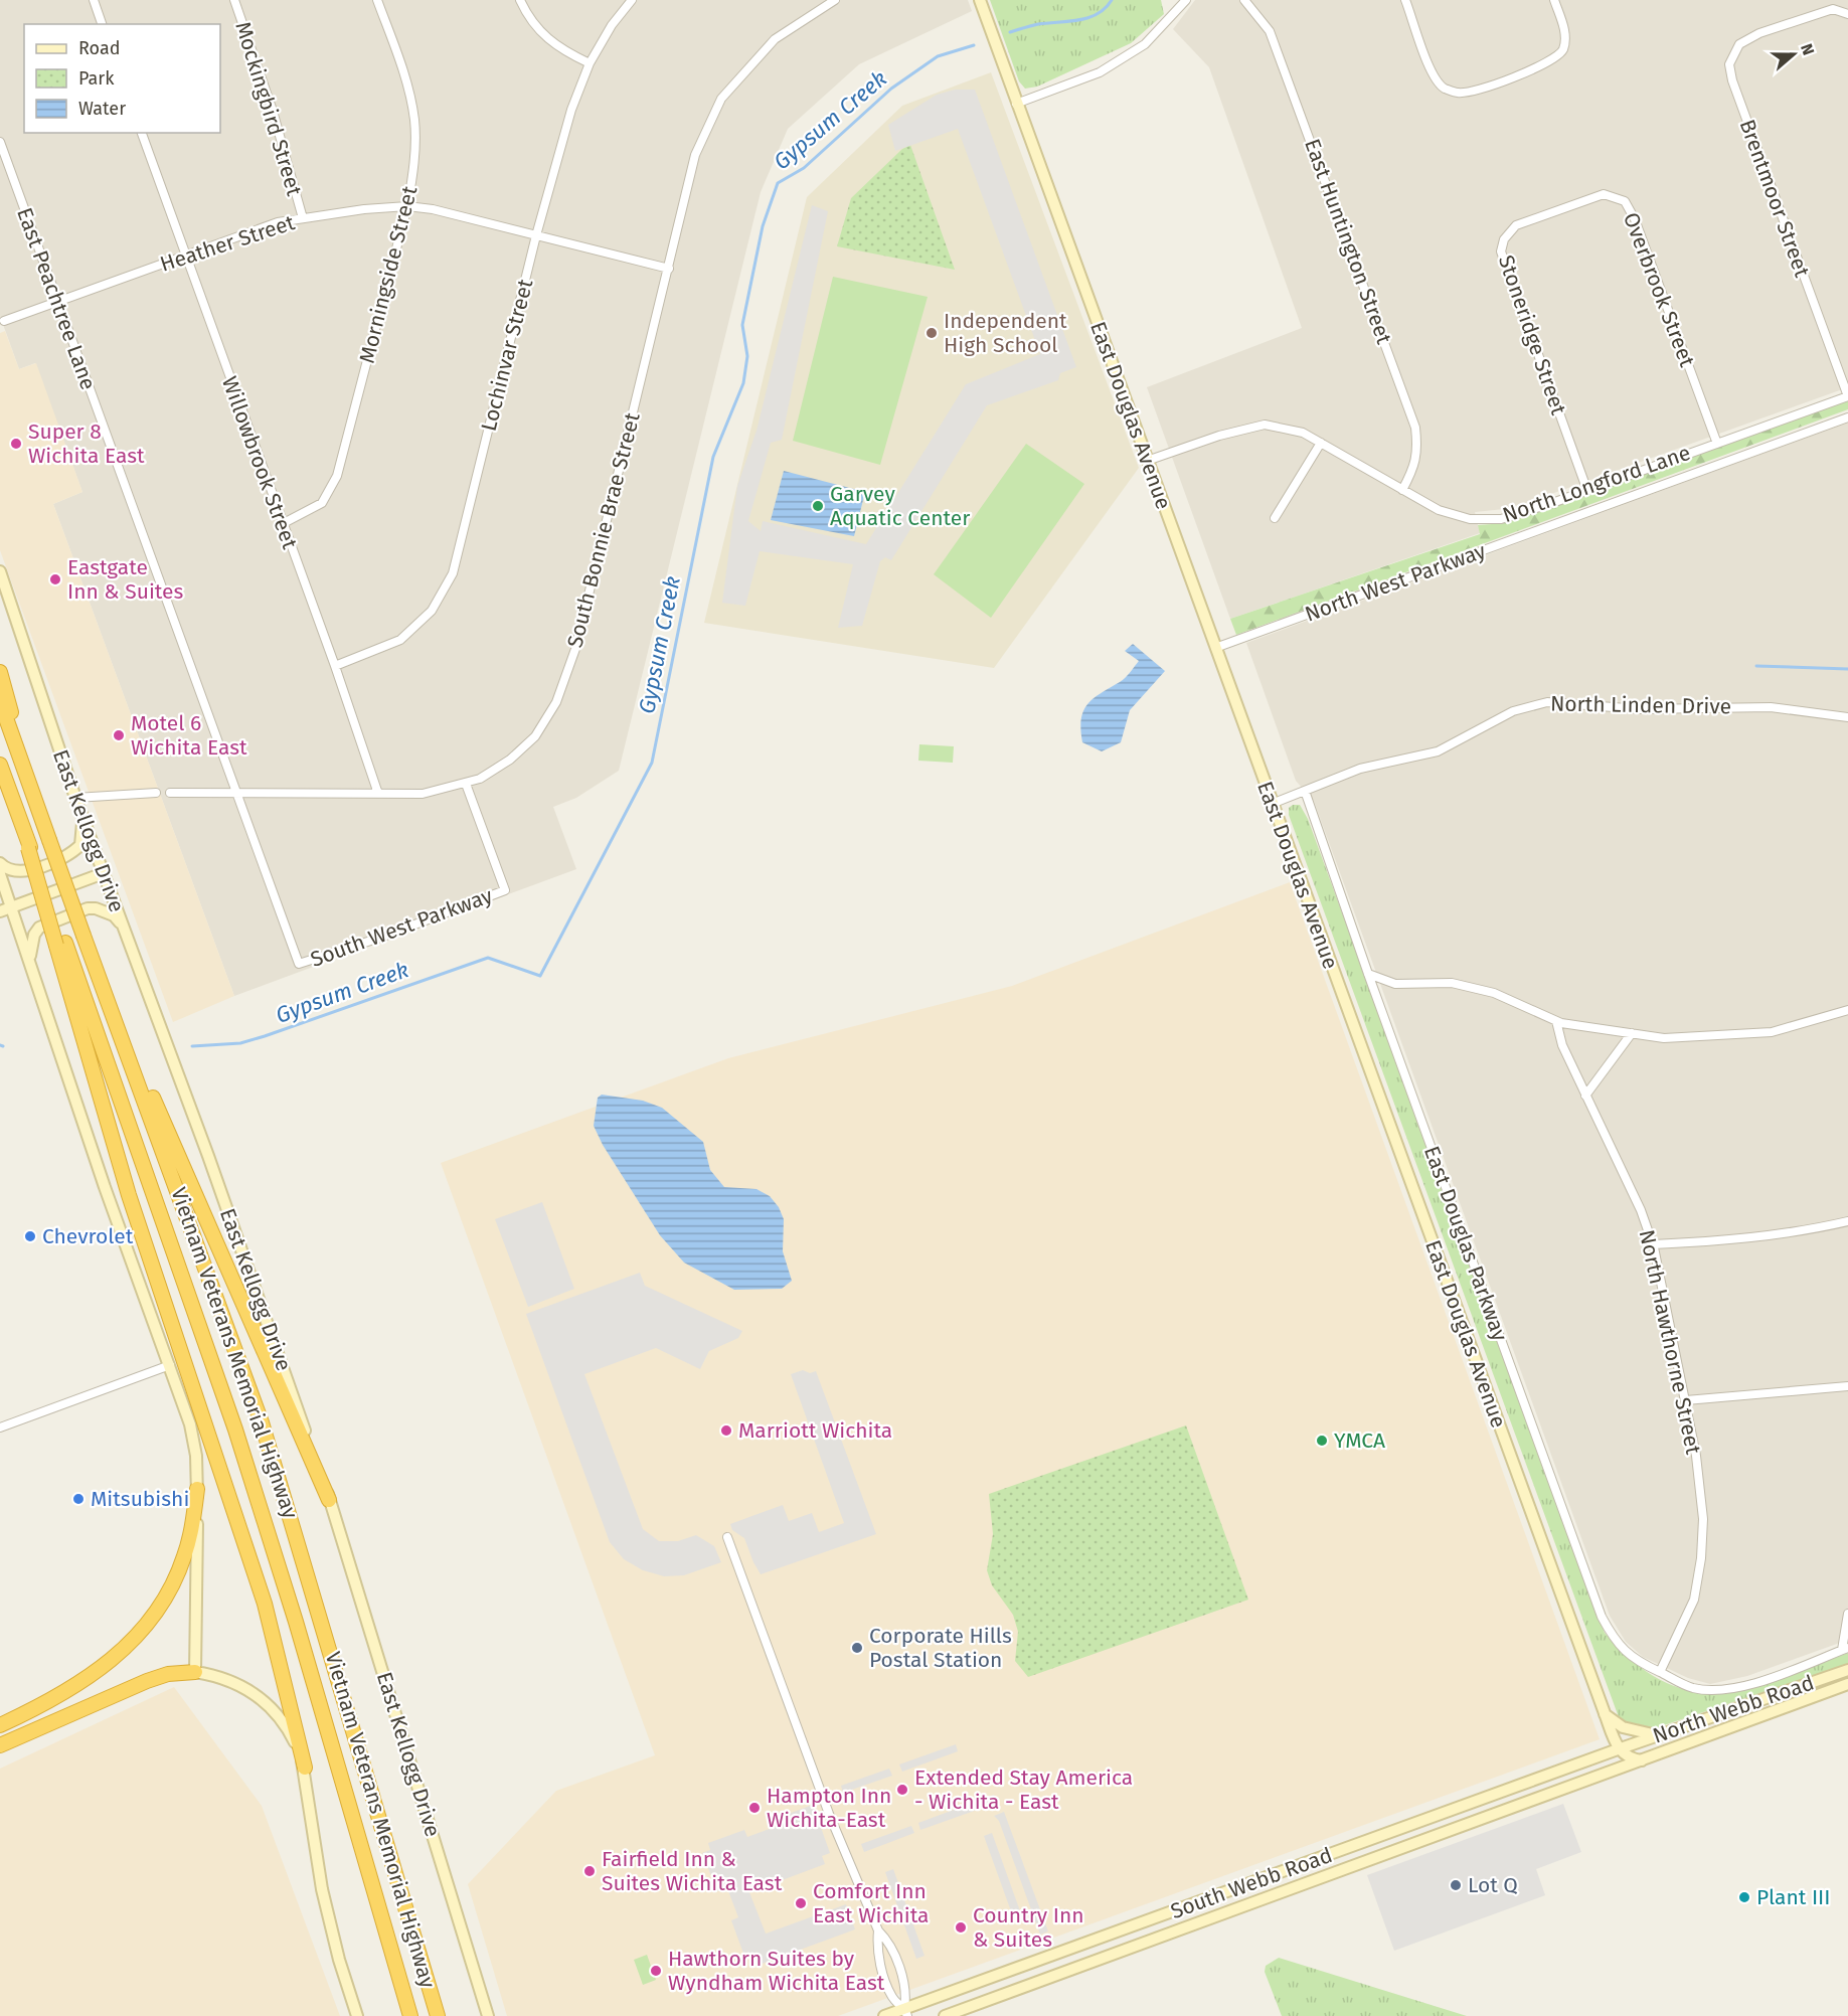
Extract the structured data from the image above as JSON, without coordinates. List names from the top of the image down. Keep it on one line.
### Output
{"streets":{"highway":["Vietnam Veterans Memorial Highway"],"main road":["East Douglas Avenue","East Kellogg Drive","North Webb Road","South Webb Road"],"street":["Mockingbird Street","Brentmoor Street","East Huntington Street","Heather Street","Morningside Street","Overbrook Street","East Peachtree Lane","Stoneridge Street","Lochinvar Street","Willowbrook Street","North Longford Lane","South Bonnie Brae Street","North West Parkway","North Linden Drive","South West Parkway","East Douglas Parkway","North Hawthorne Street"]},"crossings":[["Mockingbird Street","Heather Street"],["Brentmoor Street","North Longford Lane"],["East Huntington Street","North Longford Lane"],["Heather Street","Morningside Street"],["Heather Street","East Peachtree Lane"],["Heather Street","Lochinvar Street"],["Heather Street","Willowbrook Street"],["Heather Street","South Bonnie Brae Street"],["Morningside Street","Willowbrook Street"],["Overbrook Street","Stoneridge Street"],["Overbrook Street","North Longford Lane"],["East Peachtree Lane","South Bonnie Brae Street"],["East Peachtree Lane","South West Parkway"],["Stoneridge Street","North Longford Lane"],["Lochinvar Street","Willowbrook Street"],["East Douglas Avenue","North Longford Lane"],["East Douglas Avenue","North West Parkway"],["East Douglas Avenue","North Linden Drive"],["East Douglas Avenue","North Webb Road"],["East Douglas Avenue","South Webb Road"],["Willowbrook Street","South Bonnie Brae Street"],["South Bonnie Brae Street","South West Parkway"],["North Linden Drive","East Douglas Parkway"],["East Douglas Parkway","North Hawthorne Street"],["North Webb Road","South Webb Road"]],"water":["Gypsum Creek"],"places":["Independent High School","Super 8 Wichita East","Garvey Aquatic Center","Eastgate Inn & Suites","Motel 6 Wichita East","Chevrolet","Marriott Wichita","YMCA","Mitsubishi","Corporate Hills Postal Station","Extended Stay America - Wichita - East","Hampton Inn Wichita-East","Fairfield Inn & Suites Wichita East","Lot Q","Plant III","Comfort Inn East Wichita","Country Inn & Suites","Hawthorn Suites by Wyndham Wichita East"],"legend":["Road","Park","Water"],"north":"right"}
